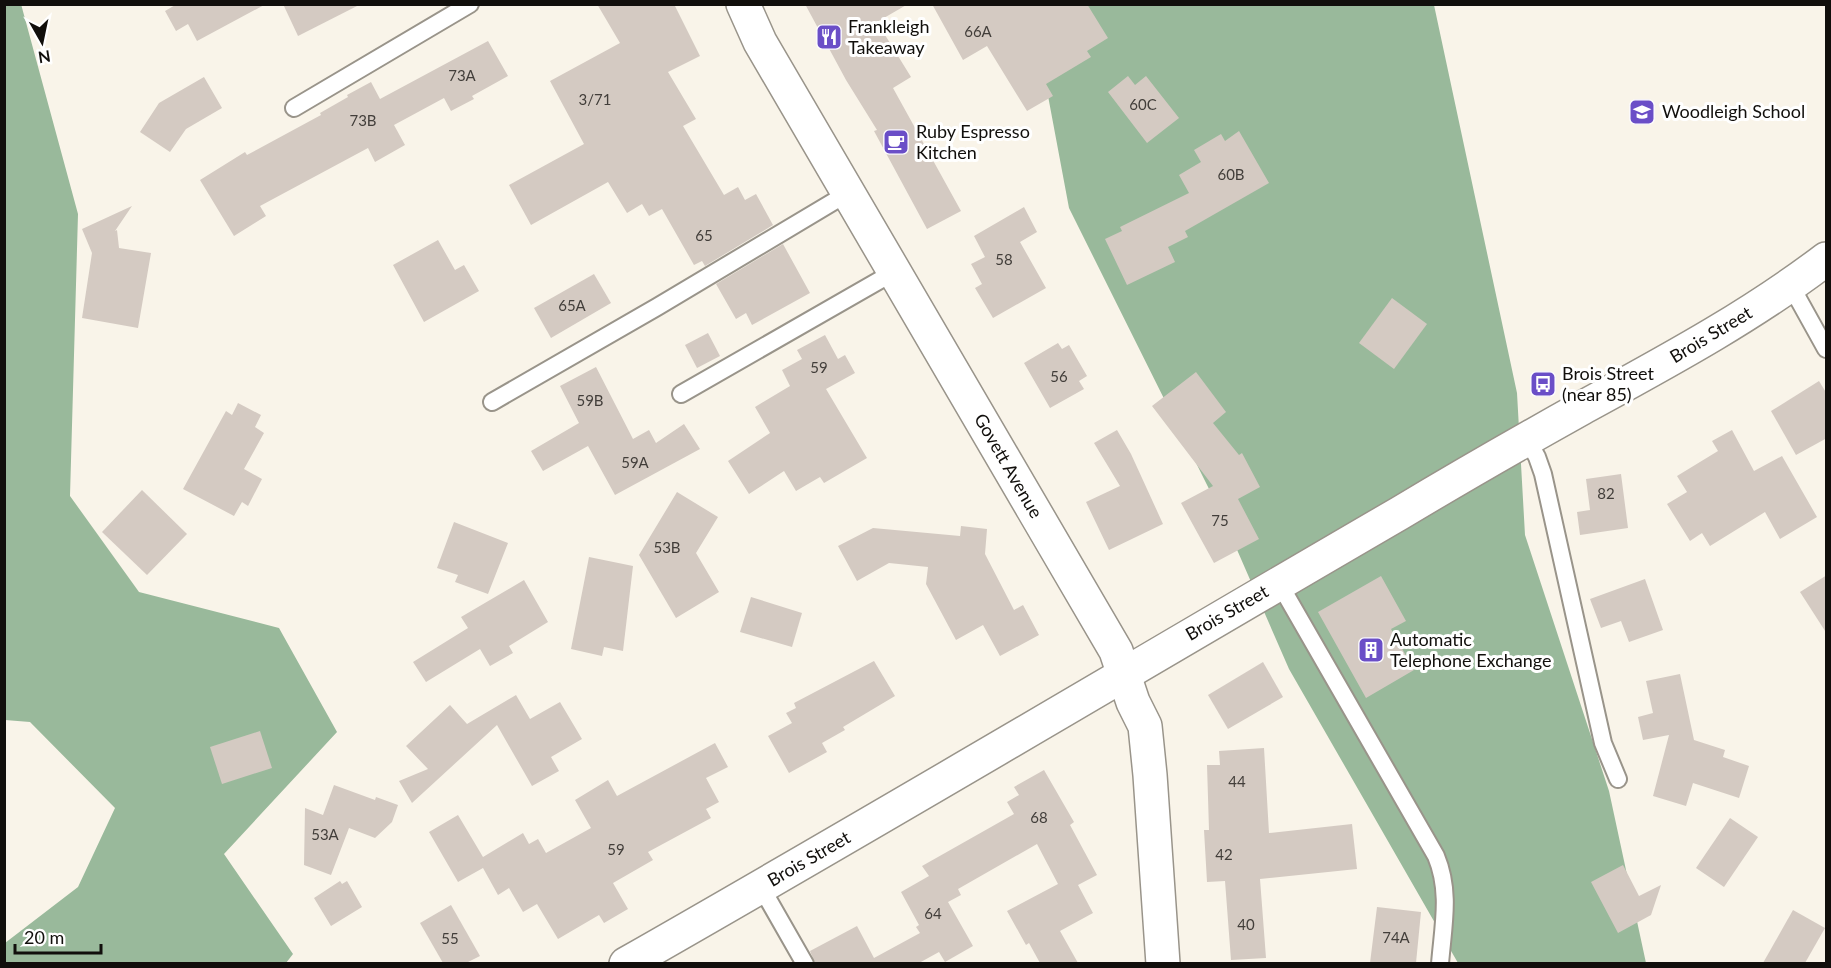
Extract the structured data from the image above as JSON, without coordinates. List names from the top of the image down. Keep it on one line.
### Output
{"streets":{"main road":["Brois Street","Govett Avenue"]},"crossings":[["Brois Street","Govett Avenue"]],"places":{"restaurant":["Frankleigh Takeaway"],"school or university":["Woodleigh School"],"cafe":["Ruby Espresso Kitchen"],"bus stop":["Brois Street (near 85)"],"building":["Automatic Telephone Exchange"]},"house_numbers":["66A","73A","3/71","60C","73B","60B","65","58","65A","59","56","59B","59A","82","75","53B","44","68","53A","59","42","64","40","74A","55"],"scale_bar":"20 m","north":"bottom"}
